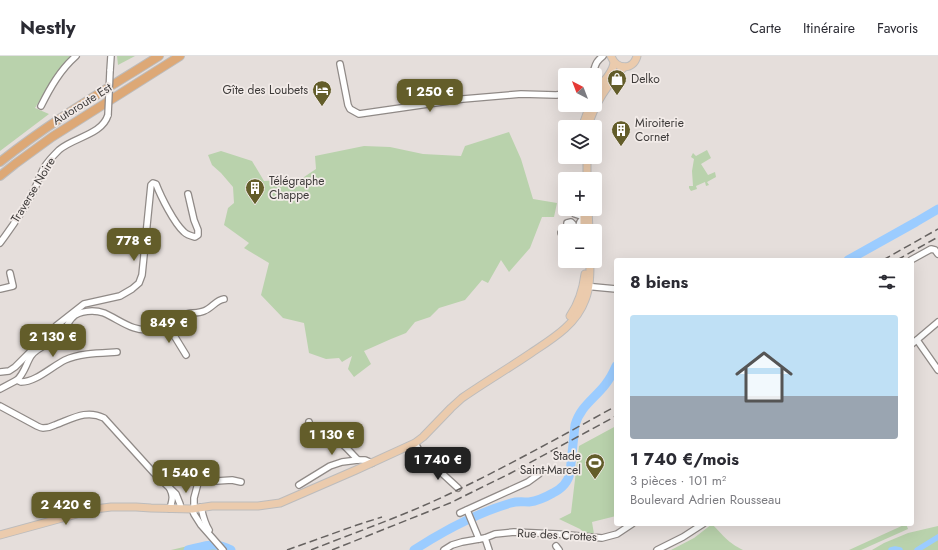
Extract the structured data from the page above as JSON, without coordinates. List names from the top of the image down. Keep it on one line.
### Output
{"streets":{"highway":["Autoroute Est"],"street":["Traverse Noire","Rue des Crottes"]},"places":{"shop":["Delko"],"hotel":["Gîte des Loubets"],"building":["Miroiterie Cornet","Télégraphe Chappe"],"sports":["Stade Saint-Marcel"]},"north":"top left","page":{"header":"Nestly","nav":["Carte","Itinéraire","Favoris"],"map_buttons":["+","−"],"price":["1 250 €","778 €","849 €","2 130 €","1 130 €","1 740 €","1 540 €","2 420 €"],"heading":"8 biens","list":[{"name":"1 740 €/mois","note":"3 pièces · 101 m² · Boulevard Adrien Rousseau"}]}}
